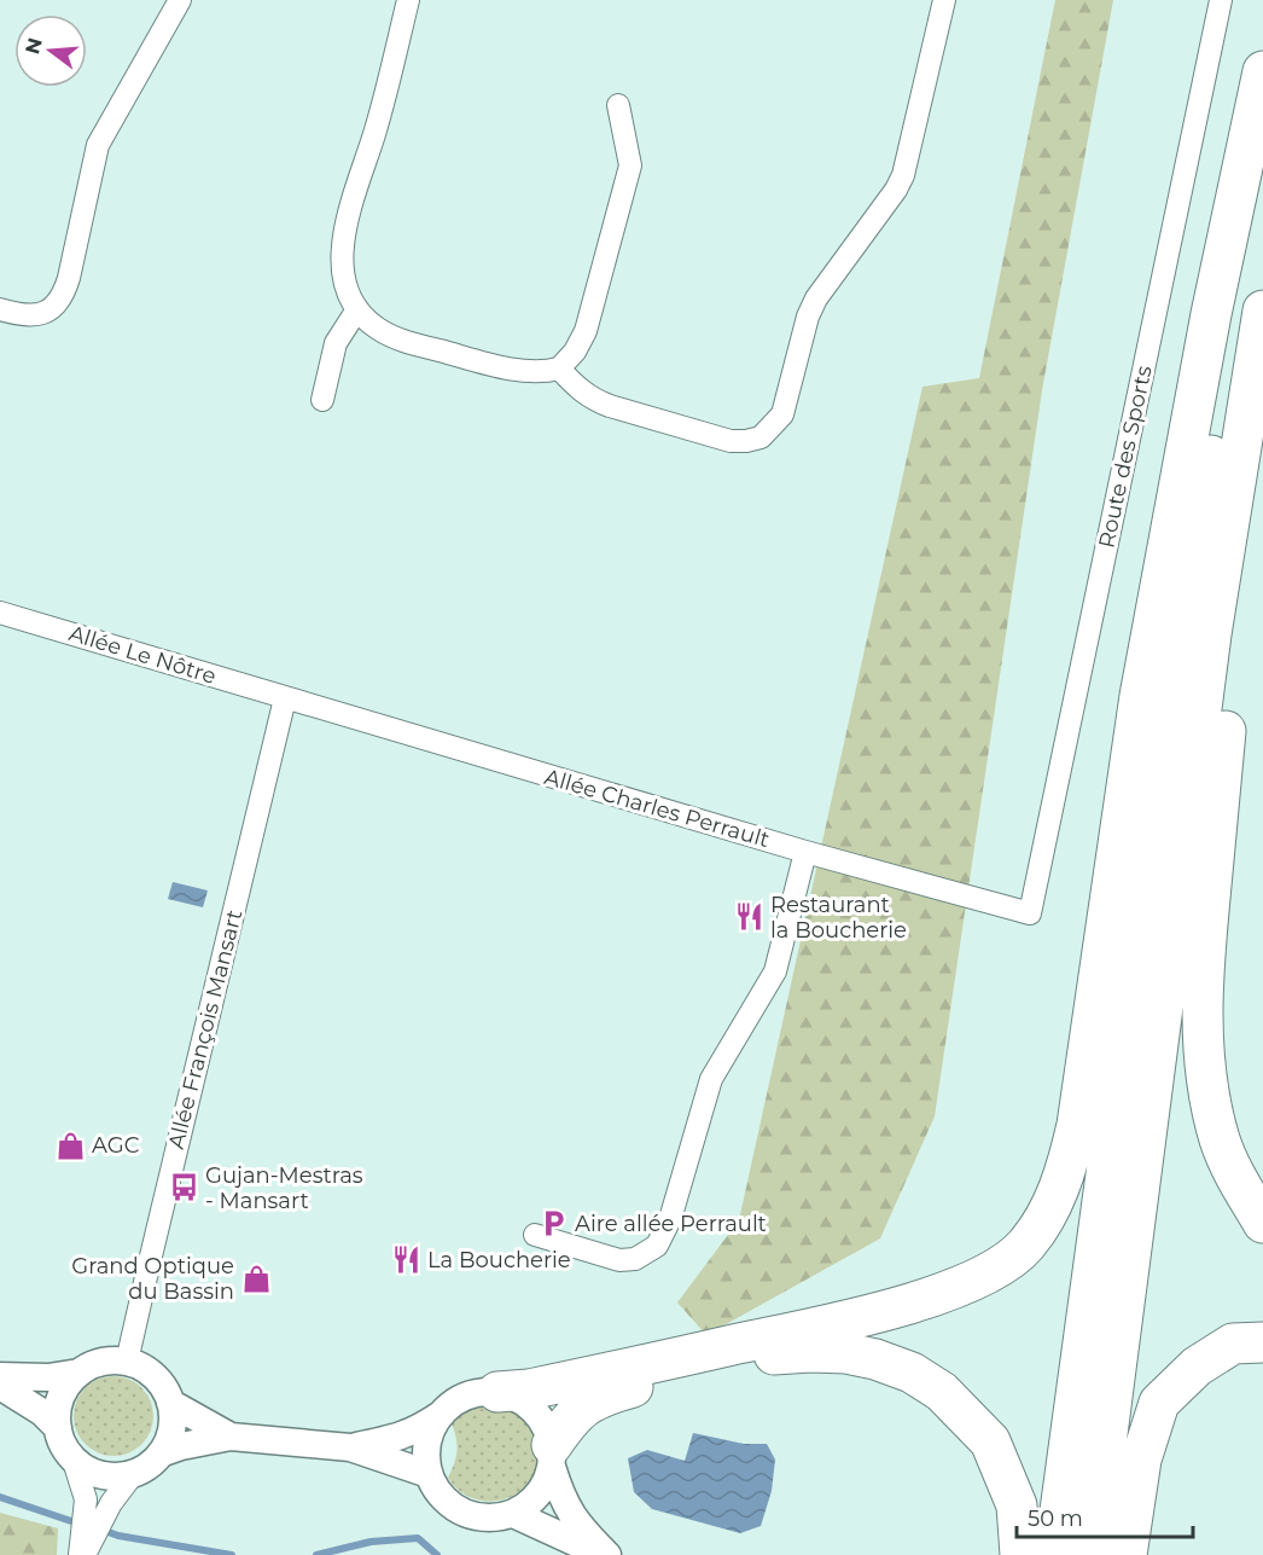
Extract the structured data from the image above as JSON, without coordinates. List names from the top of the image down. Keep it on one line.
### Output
{"streets":{"street":["Route des Sports","Allée Le Nôtre","Allée Charles Perrault","Allée François Mansart"]},"crossings":[["Route des Sports","Allée Charles Perrault"],["Allée Le Nôtre","Allée Charles Perrault"],["Allée Le Nôtre","Allée François Mansart"],["Allée Charles Perrault","Allée François Mansart"]],"places":{"restaurant":["Restaurant la Boucherie","La Boucherie"],"shop":["AGC","Grand Optique du Bassin"],"bus stop":["Gujan-Mestras - Mansart"],"parking":["Aire allée Perrault"]},"scale_bar":"50 m","north":"left"}
